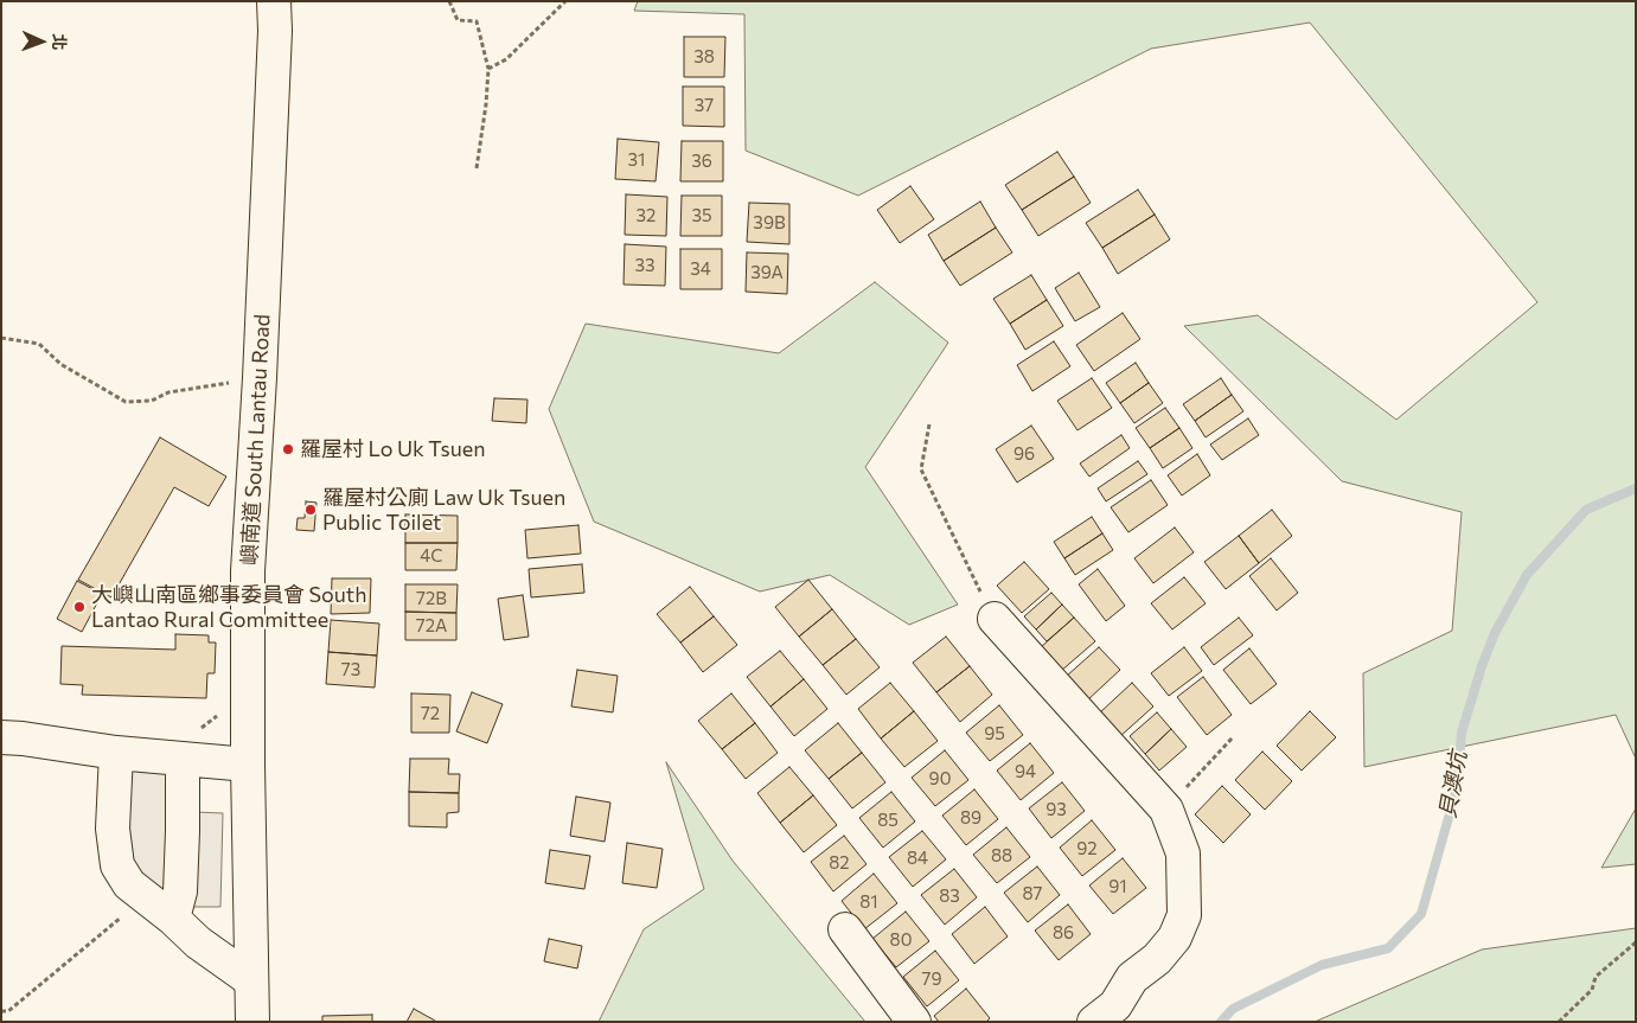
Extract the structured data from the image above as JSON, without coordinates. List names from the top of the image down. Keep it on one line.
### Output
{"streets":{"main road":["嶼南道 South Lantau Road"]},"water":["貝澳坑"],"places":["羅屋村 Lo Uk Tsuen","羅屋村公廁 Law Uk Tsuen Public Toilet","大嶼山南區鄉事委員會 South Lantao Rural Committee"],"house_numbers":["38","37","31","36","32","35","39B","33","34","39A","96","4C","72B","72A","73","72","95","94","90","93","89","85","92","88","84","82","91","87","83","81","86","80","79"],"north":"right"}
